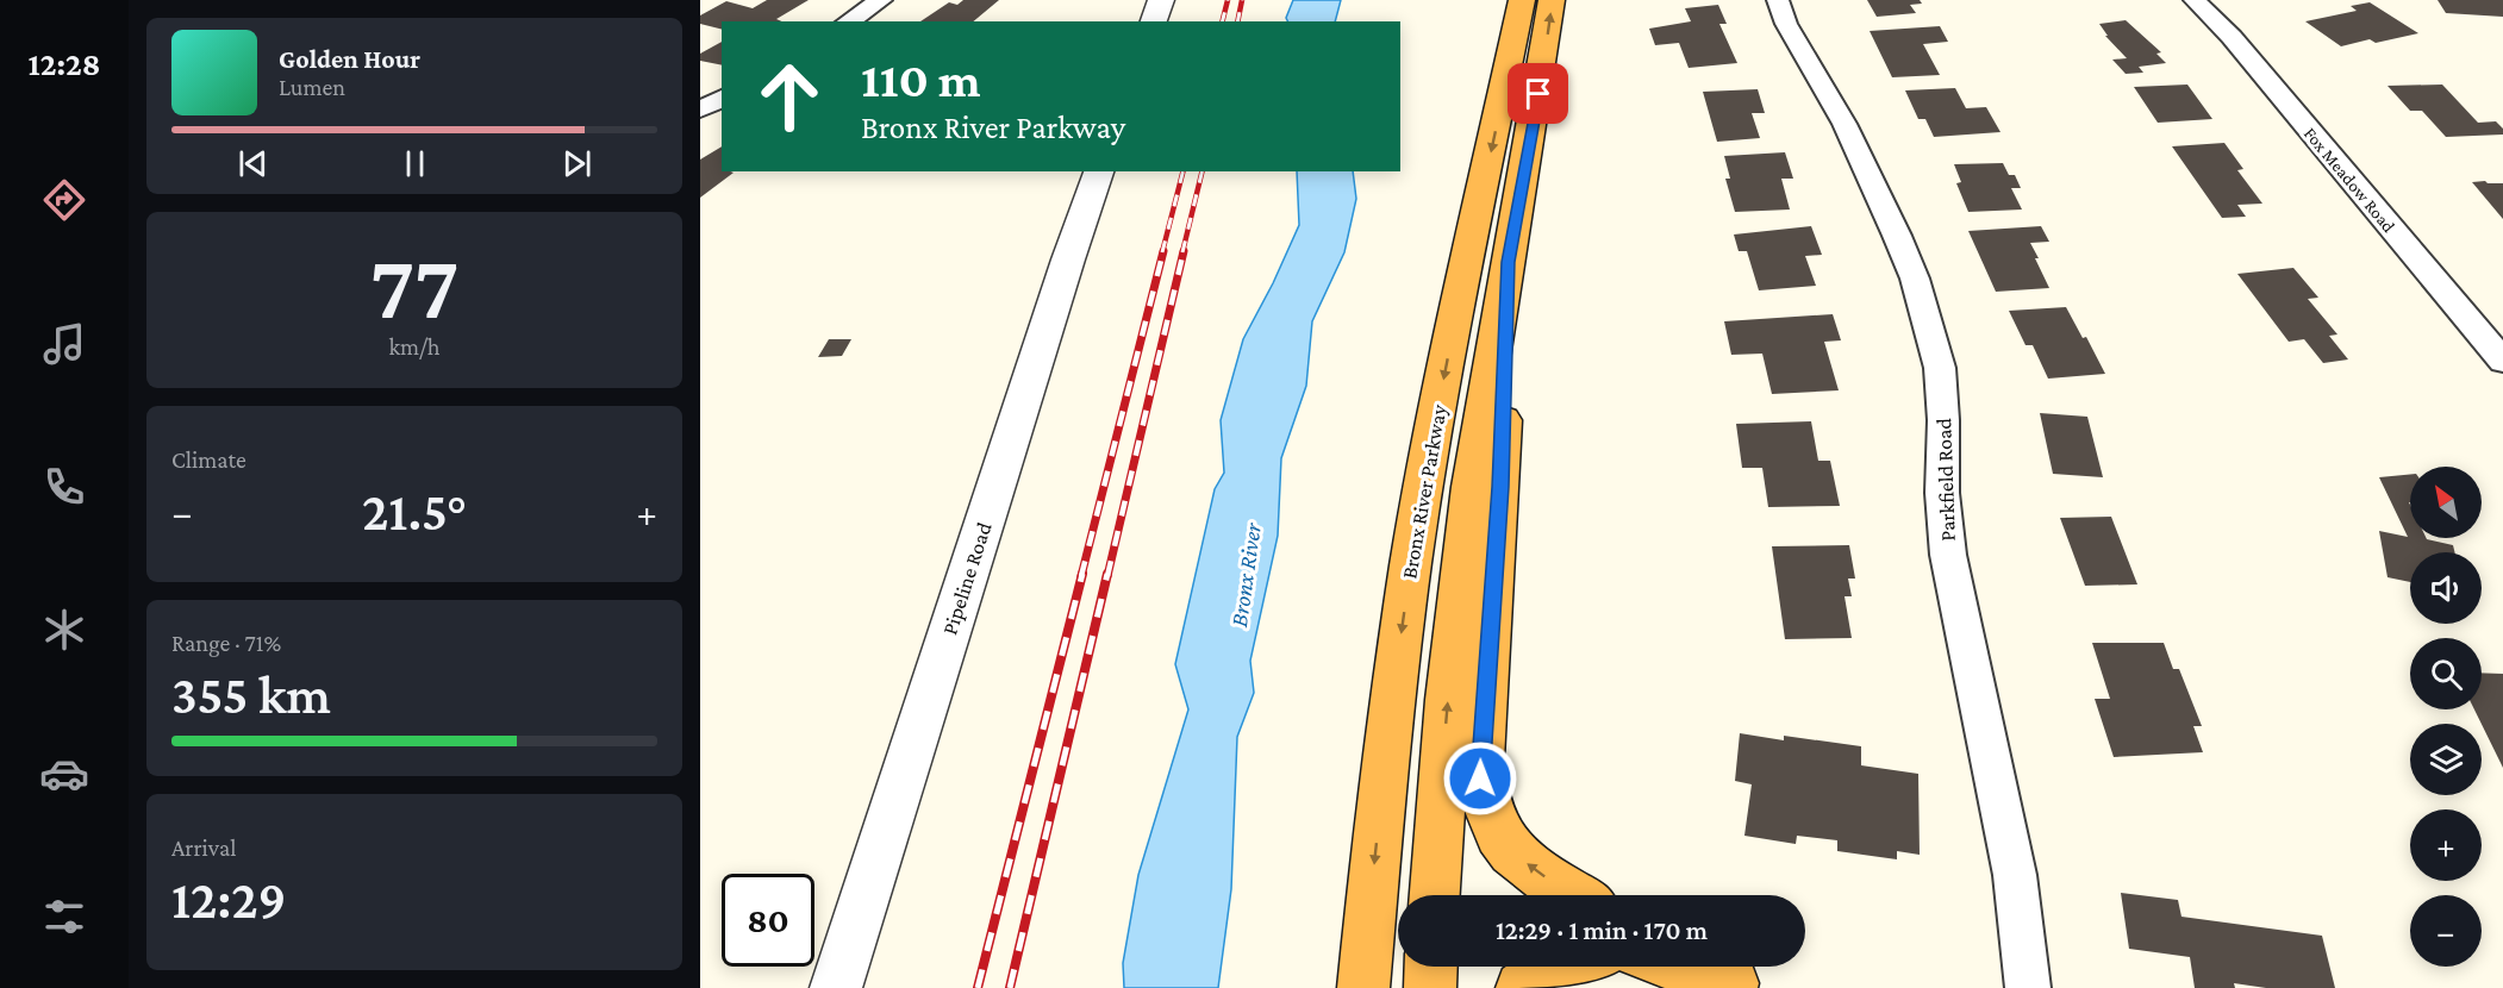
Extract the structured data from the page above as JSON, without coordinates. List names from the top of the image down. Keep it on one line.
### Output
{"streets":{"highway":["Bronx River Parkway"],"street":["Fox Meadow Road","Parkfield Road","Pipeline Road"]},"water":["Bronx River"],"north":"top left","page":{"tabs":"12:28","turn":["110 m","Bronx River Parkway"],"song":["Golden Hour","Lumen"],"tile":[["77","km/h"],"Climate",["Range · 71%","355 km"],["Arrival","12:29"]],"map_buttons":["+","−"],"heat":["−","21.5°","+"],"limit":"80","trip":"12:29 · 1 min · 170 m"}}
